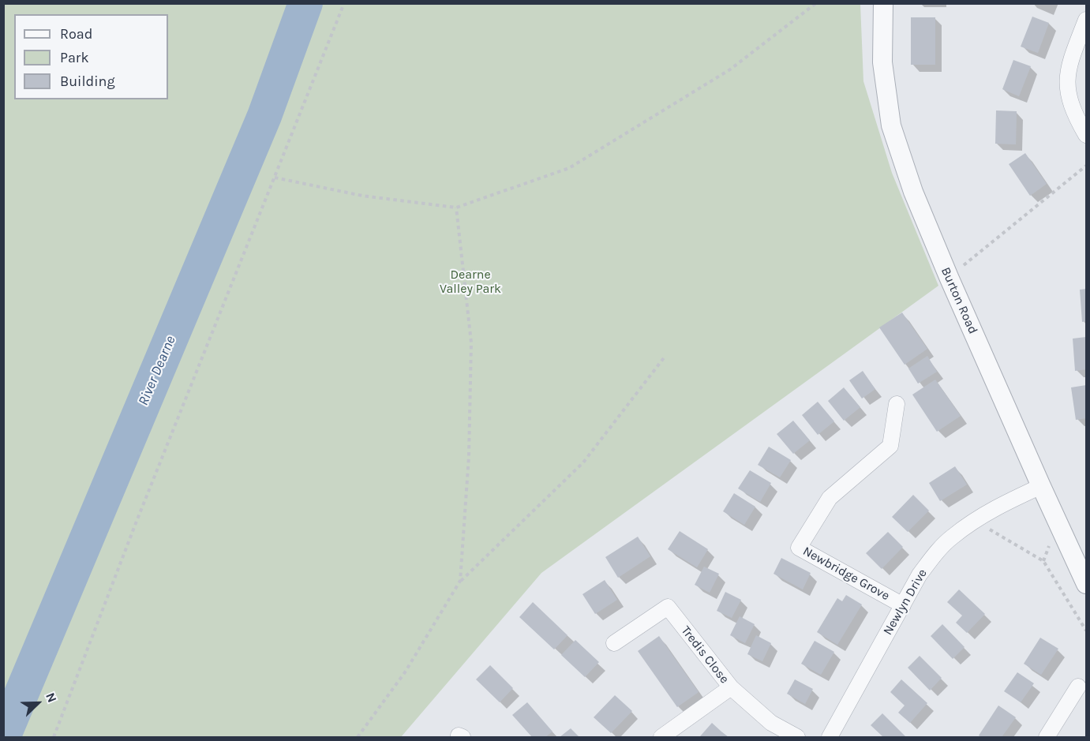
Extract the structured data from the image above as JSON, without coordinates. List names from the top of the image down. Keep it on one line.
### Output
{"streets":{"street":["Burton Road","Newbridge Grove","Newlyn Drive","Tredis Close"]},"crossings":[["Burton Road","Newlyn Drive"],["Newbridge Grove","Newlyn Drive"]],"water":["River Dearne"],"parks":["Dearne Valley Park"],"legend":["Road","Park","Building"],"north":"top right"}
